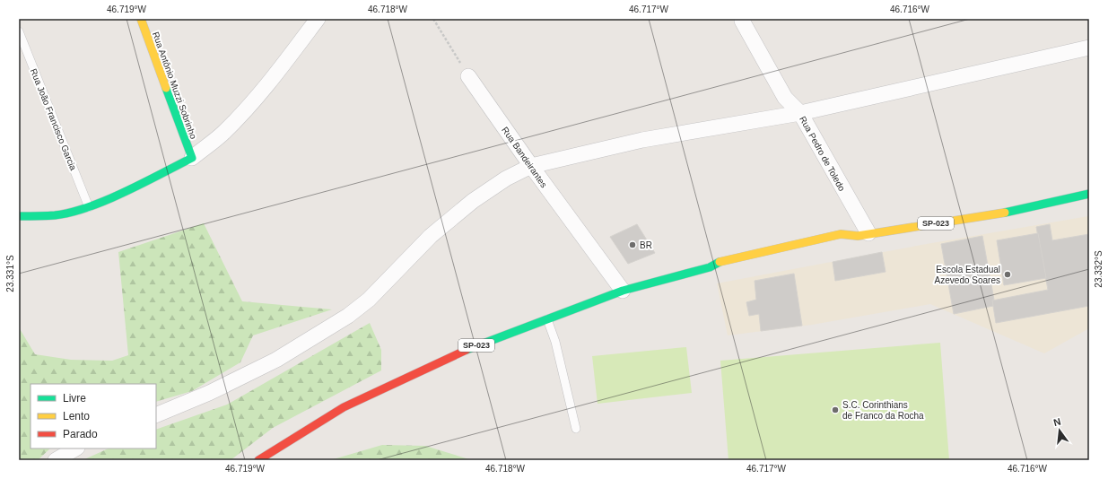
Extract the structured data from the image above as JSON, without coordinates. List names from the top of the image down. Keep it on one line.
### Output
{"streets":{"main road":["Rua Antônio Muzzi Sobrinho","SP-023"],"street":["Rua Pedro de Toledo","Rua Bandeirantes"],"lane":["Rua João Francisco Garcia"]},"crossings":[["Rua Pedro de Toledo","SP-023"],["Rua Bandeirantes","SP-023"]],"places":["BR","Escola Estadual Azevedo Soares","S.C. Corinthians de Franco da Rocha"],"legend":["Livre","Lento","Parado"],"north":"top","coordinates":["46.719°W","46.718°W","46.717°W","46.716°W","23.332°S","23.331°S"]}
